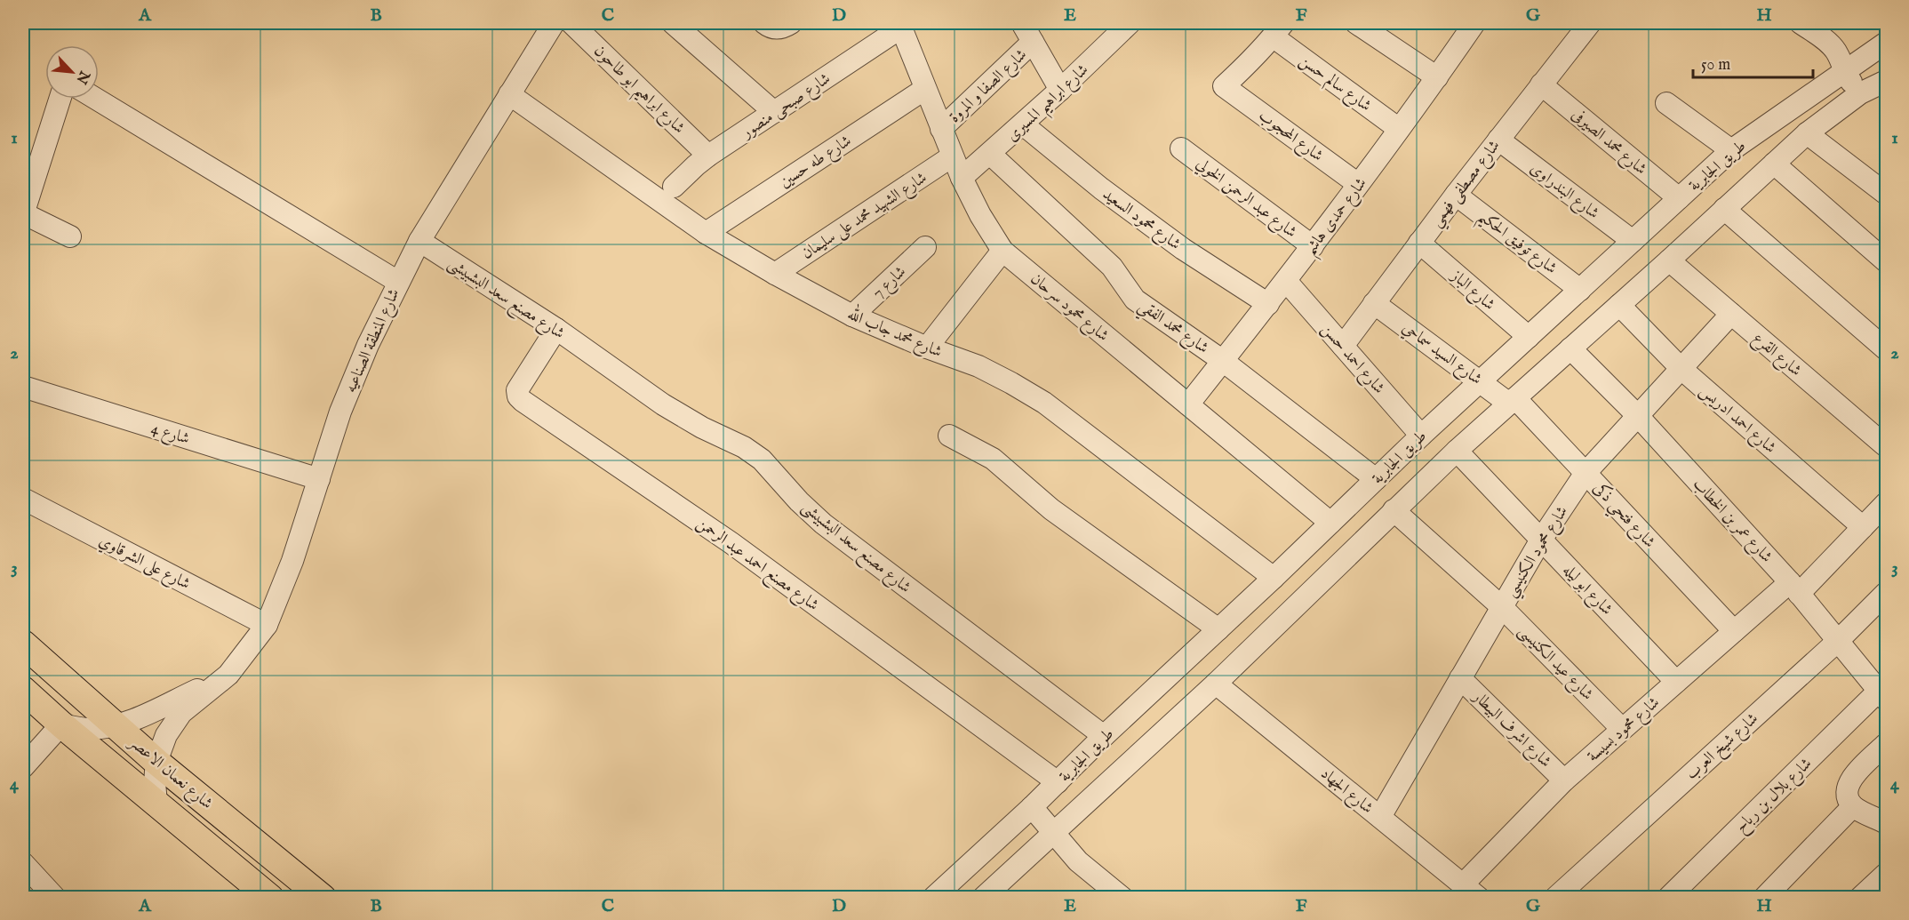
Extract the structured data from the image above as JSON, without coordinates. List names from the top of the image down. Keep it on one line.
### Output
{"streets":{"main road":["شارع نعمان الاعصر"],"street":["شارع سالم حسن","شارع الصفا و المروة","شارع ابراهيم ابو طاحون","شارع ابراهيم المسيرى","شارع صبحى منصور","شارع المحجوب","شارع محمد الصيرفى","شارع طه حسين","طريق الجابرية","شارع مصطفى فهمي","شارع البندراوى","شارع عبد الرحمن الخولي","شارع الشهيد محمد على سليمان","شارع حمدى هاشم","شارع محمود السعيد","شارع توفيق الحكيم","شارع 7","شارع الباز","شارع مصنع سعد البشبيشى","شارع محمود سرحان","شارع محمد الفقي","شارع محمد جاب الله","شارع المنطقة الصناعيه","شارع السيد سماحي","شارع القرع","شارع احمد حسن","شارع احمد ادريس","شارع 4","شارع فتحي ذكى","شارع عمر بن الخطاب","شارع محمود الكنيسي","شارع على الشرقاوي","شارع مصنع احمد عبد الرحمن","شارع ابو ليله","شارع عيد الكنيسى","شارع اشرف البيطار","شارع محمود بسيسة","شارع شيخ العرب","شارع الجهاد","شارع بلال بن رباح"]},"crossings":[["شارع سالم حسن","شارع المحجوب"],["شارع سالم حسن","شارع حمدى هاشم"],["شارع الصفا و المروة","شارع محمود سرحان"],["شارع ابراهيم ابو طاحون","شارع صبحى منصور"],["شارع ابراهيم المسيرى","شارع محمود السعيد"],["شارع ابراهيم المسيرى","شارع محمود سرحان"],["شارع ابراهيم المسيرى","شارع محمد الفقي"],["شارع صبحى منصور","شارع محمود سرحان"],["شارع المحجوب","شارع حمدى هاشم"],["شارع محمد الصيرفى","طريق الجابرية"],["شارع محمد الصيرفى","شارع مصطفى فهمي"],["شارع طه حسين","شارع محمود سرحان"],["شارع طه حسين","شارع محمد جاب الله"],["طريق الجابرية","شارع البندراوى"],["طريق الجابرية","شارع توفيق الحكيم"],["طريق الجابرية","شارع الباز"],["طريق الجابرية","شارع مصنع سعد البشبيشى"],["طريق الجابرية","شارع محمود سرحان"],["طريق الجابرية","شارع محمد الفقي"],["طريق الجابرية","شارع محمد جاب الله"],["طريق الجابرية","شارع السيد سماحي"],["طريق الجابرية","شارع القرع"],["طريق الجابرية","شارع احمد حسن"],["طريق الجابرية","شارع احمد ادريس"],["طريق الجابرية","شارع فتحي ذكى"],["طريق الجابرية","شارع عمر بن الخطاب"],["طريق الجابرية","شارع مصنع احمد عبد الرحمن"],["طريق الجابرية","شارع ابو ليله"],["طريق الجابرية","شارع عيد الكنيسى"],["طريق الجابرية","شارع الجهاد"],["شارع مصطفى فهمي","شارع البندراوى"],["شارع مصطفى فهمي","شارع توفيق الحكيم"],["شارع مصطفى فهمي","شارع الباز"],["شارع مصطفى فهمي","شارع السيد سماحي"],["شارع مصطفى فهمي","شارع احمد حسن"],["شارع عبد الرحمن الخولي","شارع حمدى هاشم"],["شارع الشهيد محمد على سليمان","شارع محمود سرحان"],["شارع الشهيد محمد على سليمان","شارع محمد جاب الله"],["شارع حمدى هاشم","شارع محمود السعيد"],["شارع حمدى هاشم","شارع محمود سرحان"],["شارع حمدى هاشم","شارع محمد الفقي"],["شارع حمدى هاشم","شارع احمد حسن"],["شارع 7","شارع محمد جاب الله"],["شارع مصنع سعد البشبيشى","شارع المنطقة الصناعيه"],["شارع مصنع سعد البشبيشى","شارع مصنع احمد عبد الرحمن"],["شارع محمد جاب الله","شارع المنطقة الصناعيه"],["شارع المنطقة الصناعيه","شارع 4"],["شارع المنطقة الصناعيه","شارع على الشرقاوي"],["شارع المنطقة الصناعيه","شارع نعمان الاعصر"],["شارع السيد سماحي","شارع فتحي ذكى"],["شارع القرع","شارع محمود الكنيسي"],["شارع احمد ادريس","شارع محمود الكنيسي"],["شارع احمد ادريس","شارع محمود بسيسة"],["شارع فتحي ذكى","شارع محمود الكنيسي"],["شارع فتحي ذكى","شارع محمود بسيسة"],["شارع عمر بن الخطاب","شارع محمود الكنيسي"],["شارع عمر بن الخطاب","شارع محمود بسيسة"],["شارع عمر بن الخطاب","شارع شيخ العرب"],["شارع عمر بن الخطاب","شارع بلال بن رباح"],["شارع محمود الكنيسي","شارع ابو ليله"],["شارع محمود الكنيسي","شارع عيد الكنيسى"],["شارع محمود الكنيسي","شارع اشرف البيطار"],["شارع محمود الكنيسي","شارع الجهاد"],["شارع ابو ليله","شارع محمود بسيسة"],["شارع عيد الكنيسى","شارع محمود بسيسة"],["شارع اشرف البيطار","شارع محمود بسيسة"],["شارع محمود بسيسة","شارع الجهاد"]],"scale_bar":"50 m","north":"bottom right","grid":{"columns":["A","B","C","D","E","F","G","H"],"rows":["1","2","3","4"]}}
